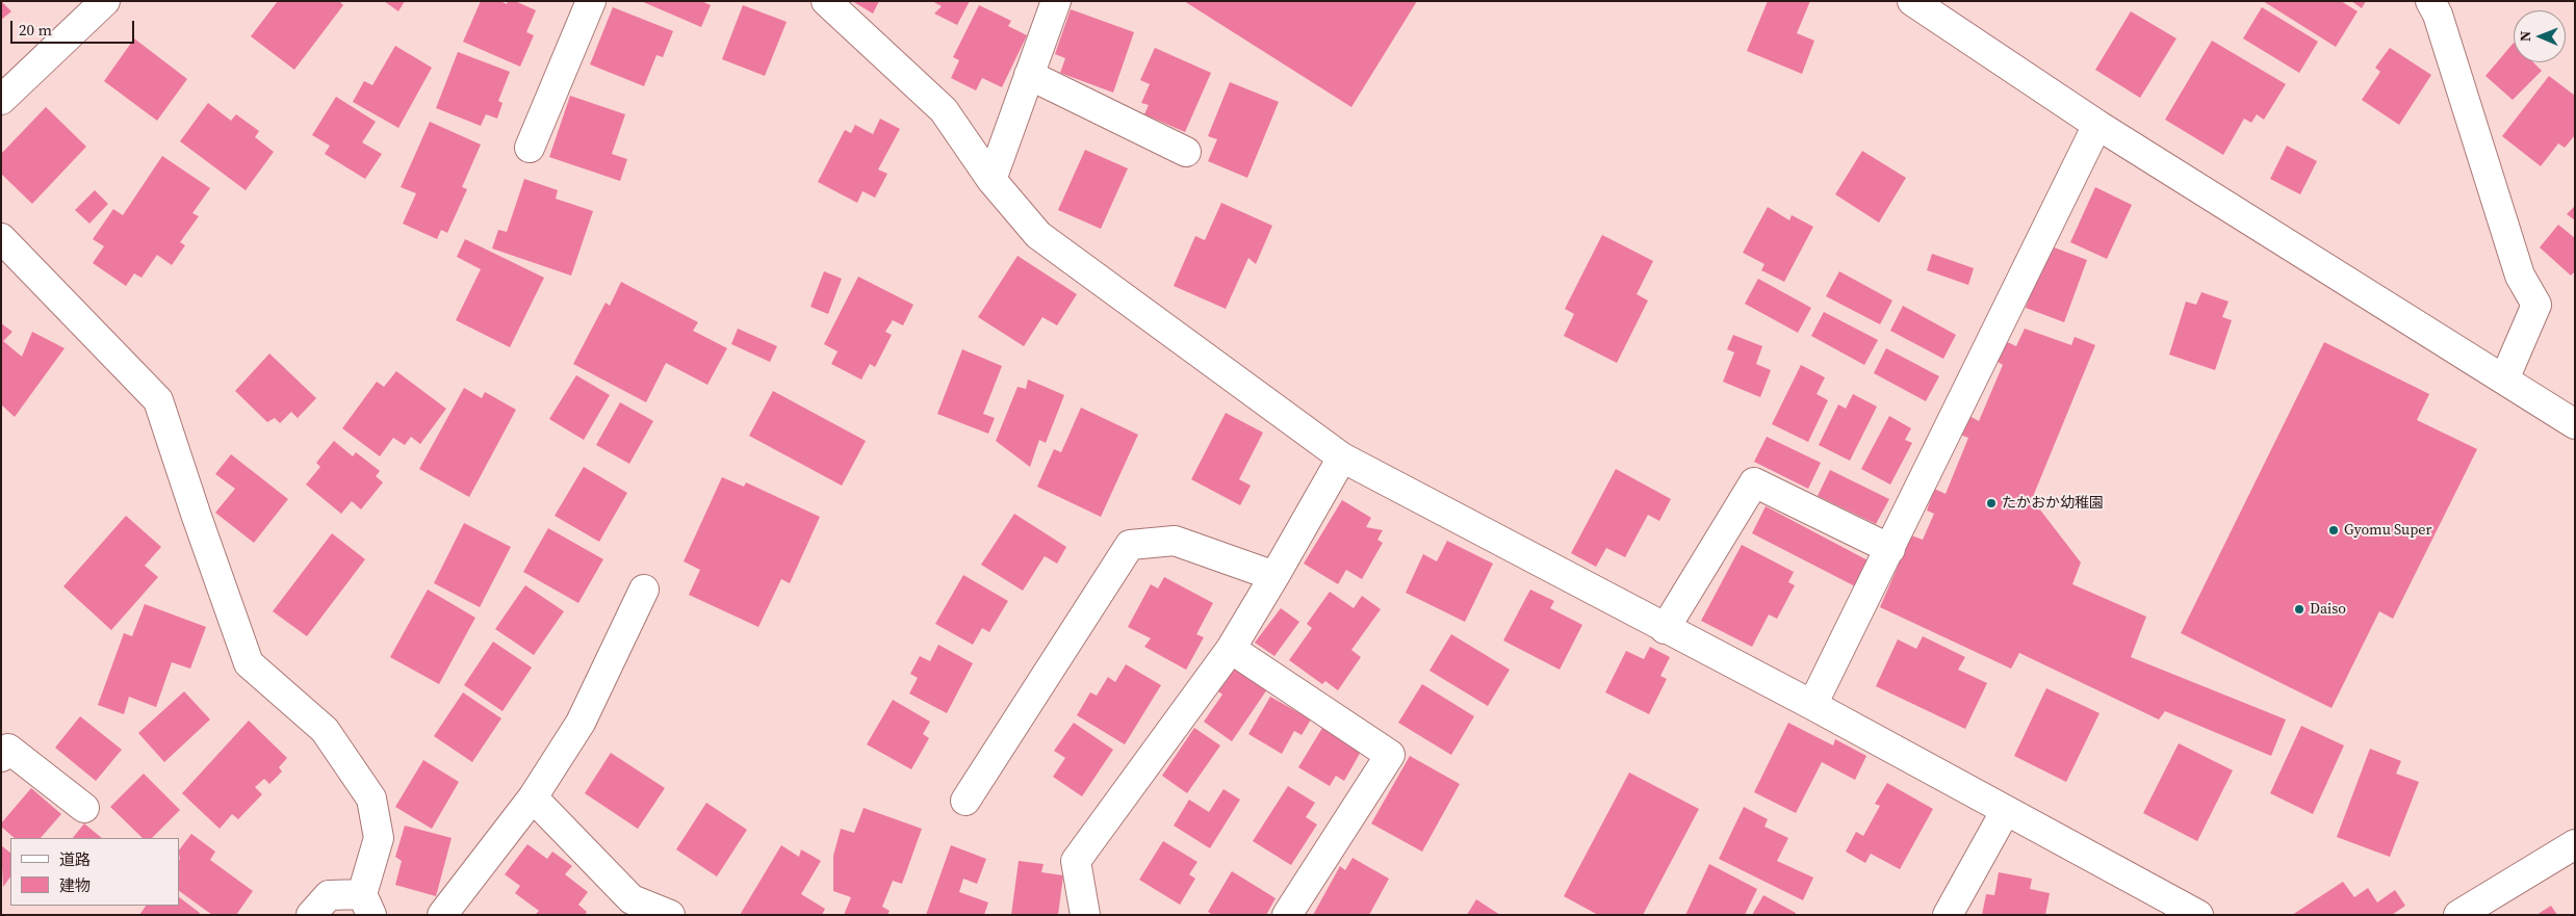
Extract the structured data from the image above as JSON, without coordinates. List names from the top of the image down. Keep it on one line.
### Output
{"places":["たかおか幼稚園","Gyomu Super","Daiso"],"legend":["道路","建物"],"scale_bar":"20 m","north":"left"}
